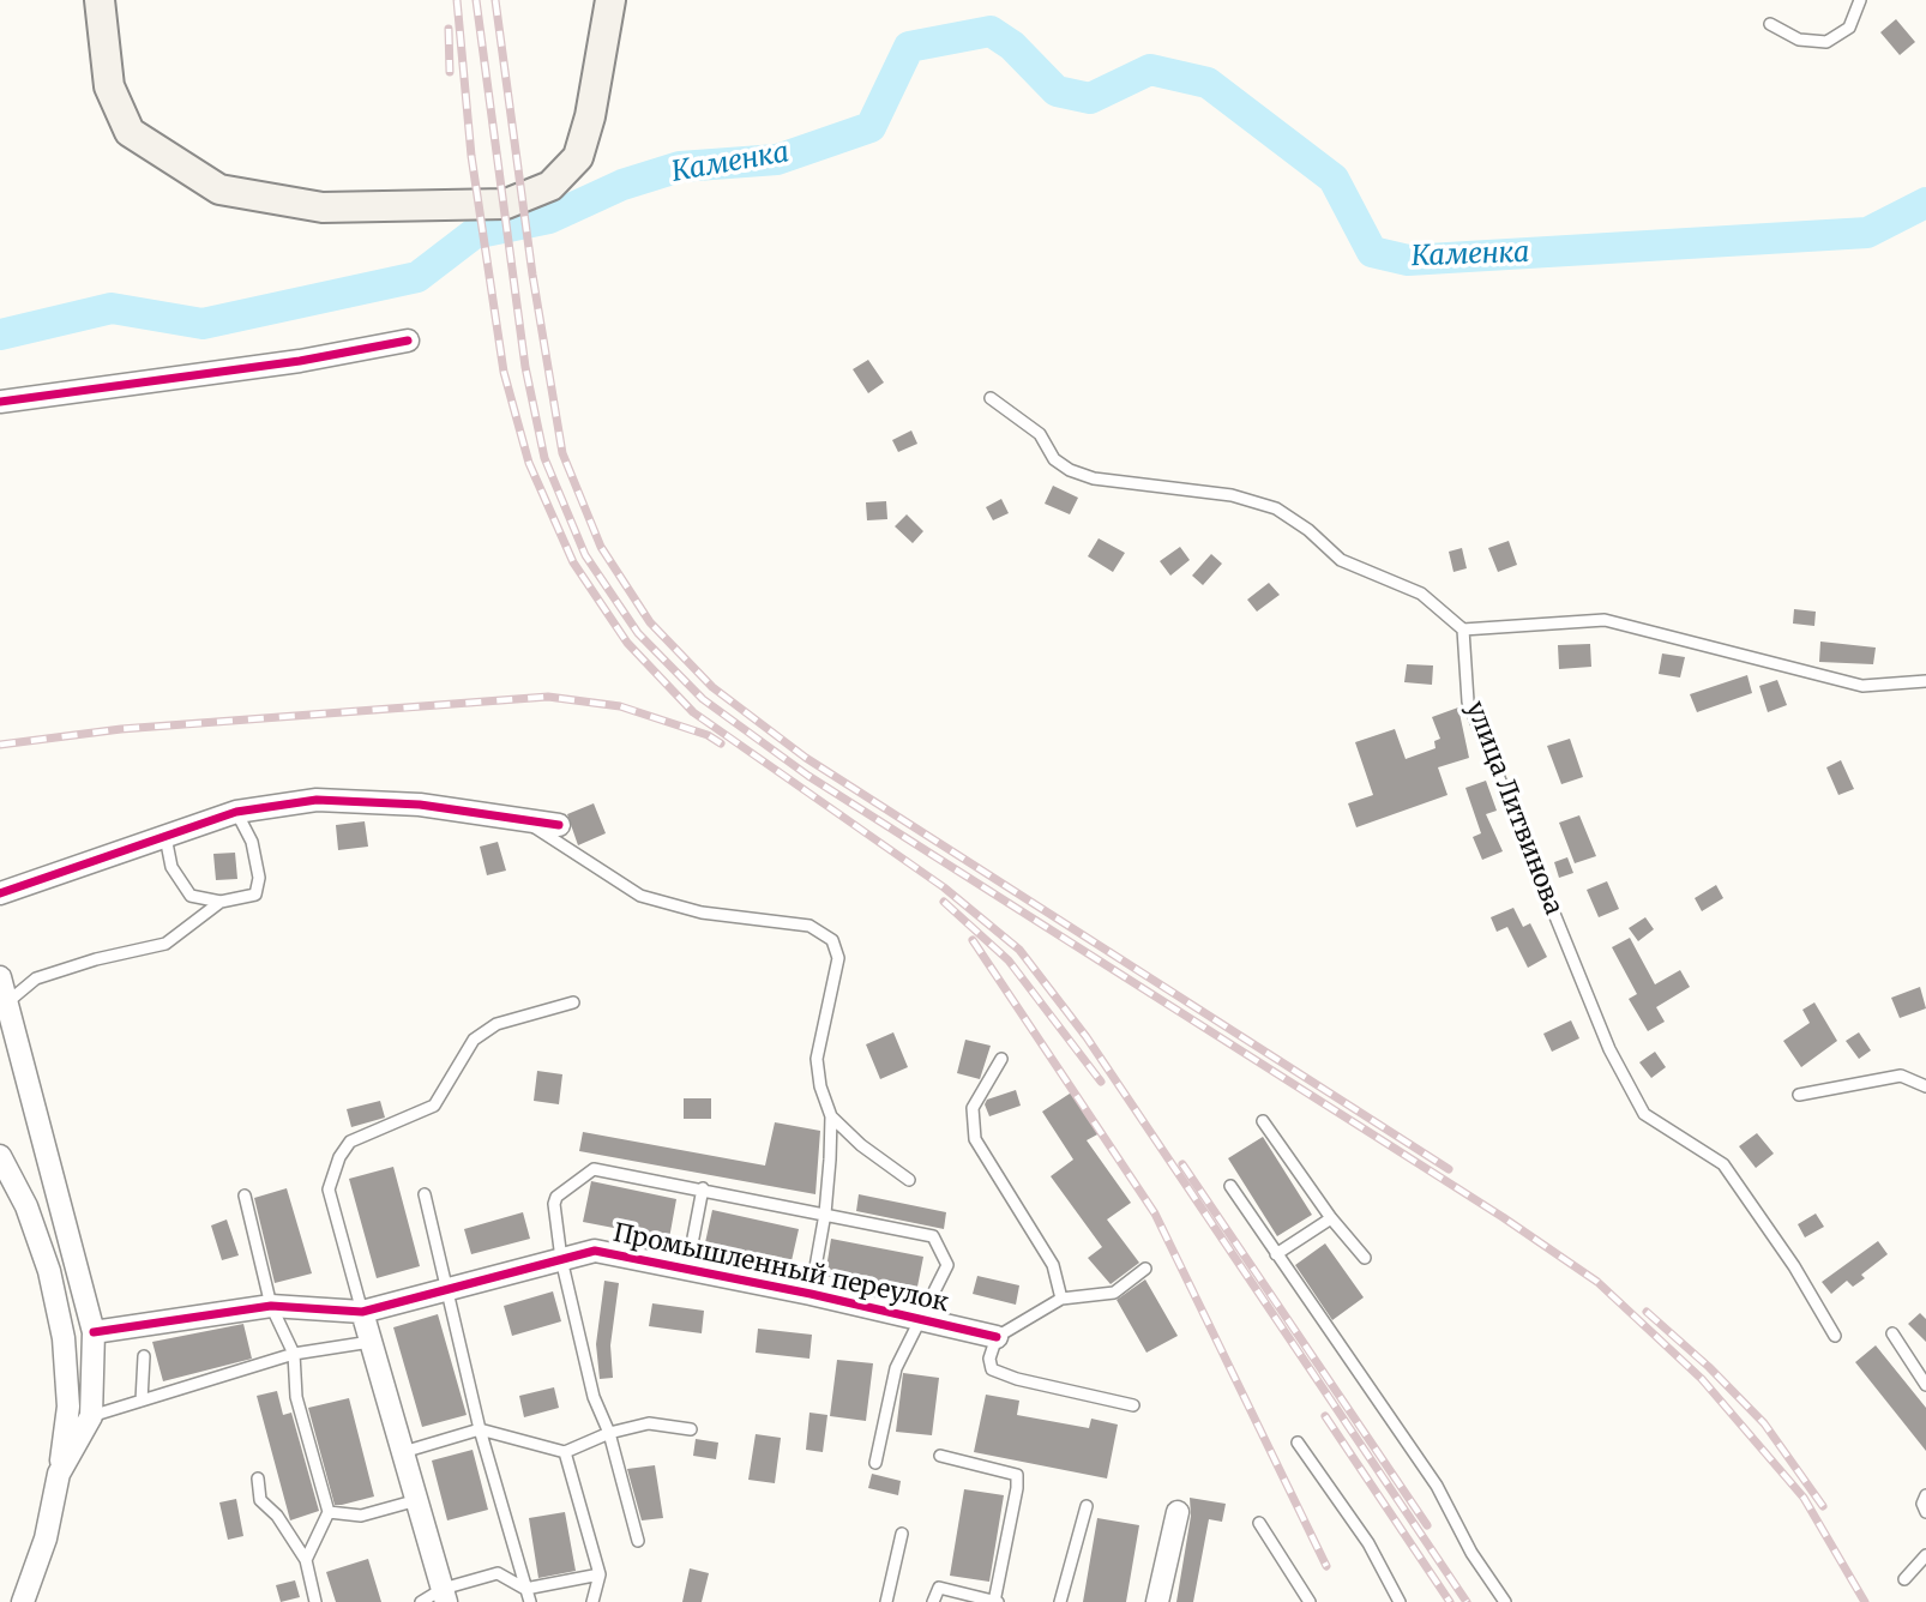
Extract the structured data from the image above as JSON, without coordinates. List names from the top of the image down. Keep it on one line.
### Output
{"streets":{"street":["Промышленный переулок"],"lane":["улица Литвинова"]},"water":["Каменка"]}
